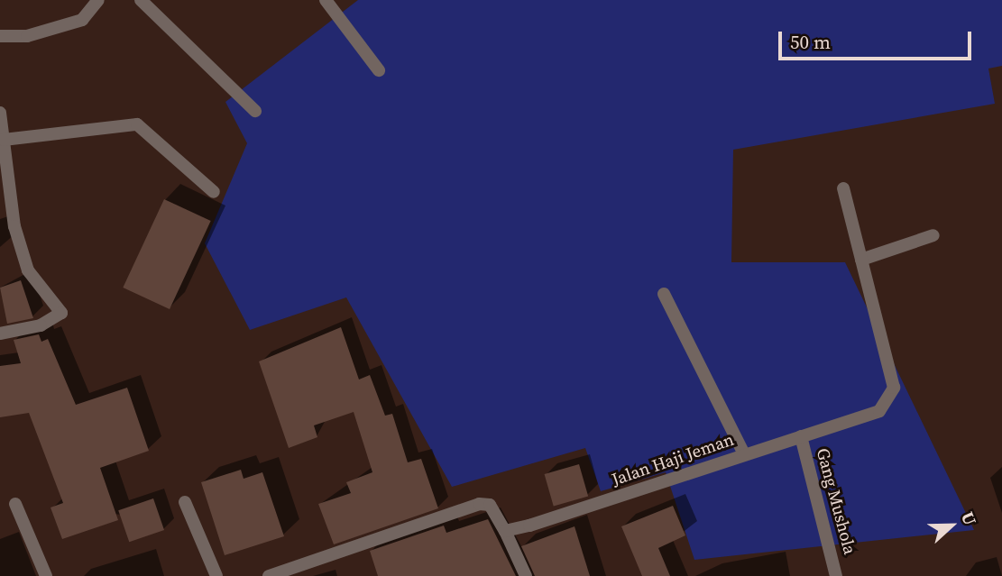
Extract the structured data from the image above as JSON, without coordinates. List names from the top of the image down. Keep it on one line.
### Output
{"streets":{"street":["Jalan Haji Jeman","Gang Mushola"]},"crossings":[["Jalan Haji Jeman","Gang Mushola"]],"scale_bar":"50 m","north":"right"}
